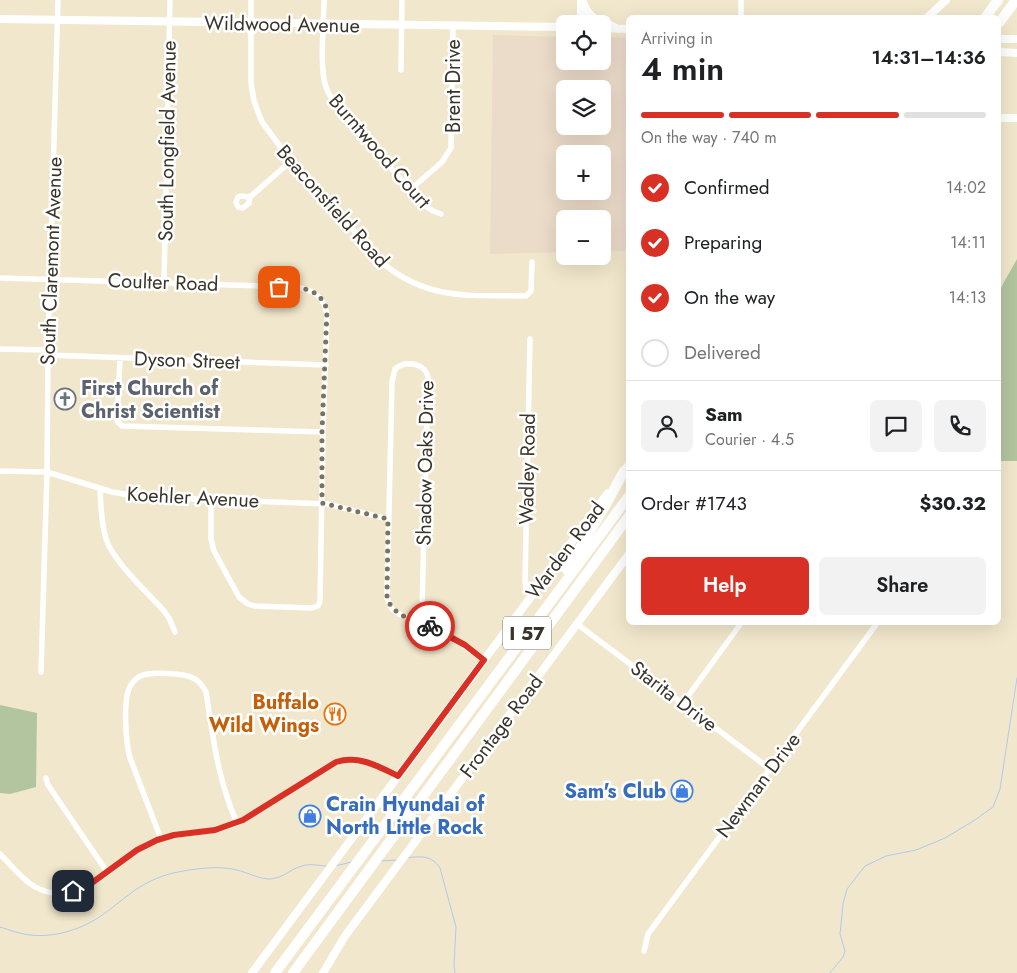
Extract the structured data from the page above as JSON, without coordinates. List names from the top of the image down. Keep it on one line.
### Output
{"streets":{"highway":["I 57"],"main road":["Wildwood Avenue","Warden Road","Frontage Road"],"street":["Brent Drive","South Longfield Avenue","Burntwood Court","Beaconsfield Road","South Claremont Avenue","Coulter Road","Dyson Street","Shadow Oaks Drive","Wadley Road","Koehler Avenue","Starita Drive","Newman Drive"]},"crossings":[["Wildwood Avenue","Brent Drive"],["Wildwood Avenue","South Longfield Avenue"],["Wildwood Avenue","Burntwood Court"],["Wildwood Avenue","Beaconsfield Road"],["Wildwood Avenue","South Claremont Avenue"],["Brent Drive","Burntwood Court"],["South Longfield Avenue","Coulter Road"],["South Claremont Avenue","Coulter Road"],["South Claremont Avenue","Dyson Street"],["South Claremont Avenue","Koehler Avenue"],["Coulter Road","Dyson Street"],["Shadow Oaks Drive","Koehler Avenue"],["Shadow Oaks Drive","Warden Road"],["Wadley Road","Warden Road"],["Starita Drive","Frontage Road"],["Starita Drive","Newman Drive"]],"places":{"church":["First Church of Christ Scientist"],"restaurant":["Buffalo Wild Wings"],"shop":["Sam's Club","Crain Hyundai of North Little Rock"]},"page":{"map_buttons":["+","−"],"heading":["4 min","Arriving in","14:31–14:36"],"panel":["Sam","Courier · 4.5","Order #1743","$30.32"],"bar":"On the way · 740 m","list":[["Confirmed","14:02"],["Preparing","14:11"],["On the way","14:13"],"Delivered"],"buttons":["Help","Share"]}}
